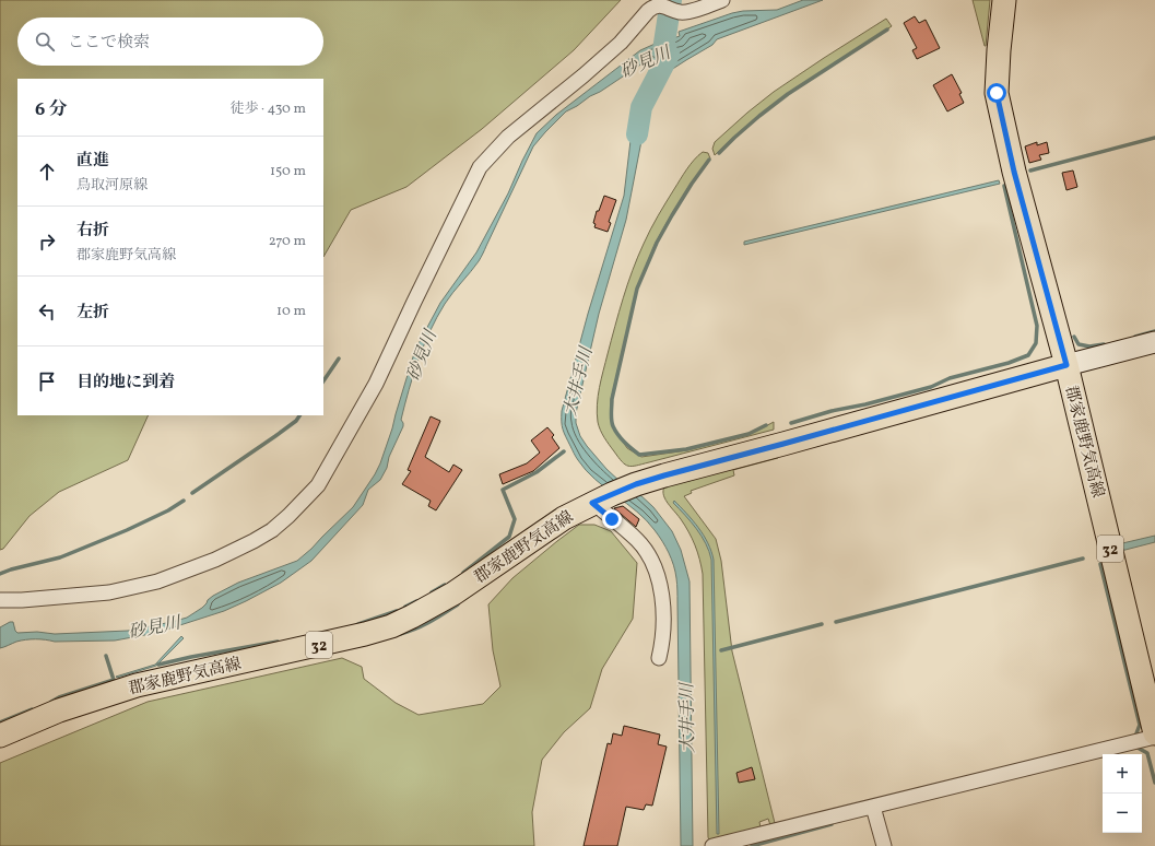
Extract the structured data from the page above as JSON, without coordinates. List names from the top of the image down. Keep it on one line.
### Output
{"streets":{"main road":["郡家鹿野気高線","32"]},"water":["砂見川","大井手川"],"page":{"search":"ここで検索","heading":["6 分","徒歩 · 430 m"],"list":[["直進","鳥取河原線","150 m"],["右折","郡家鹿野気高線","270 m"],["左折","10 m"],"目的地に到着"],"map_buttons":["+","−"]}}
